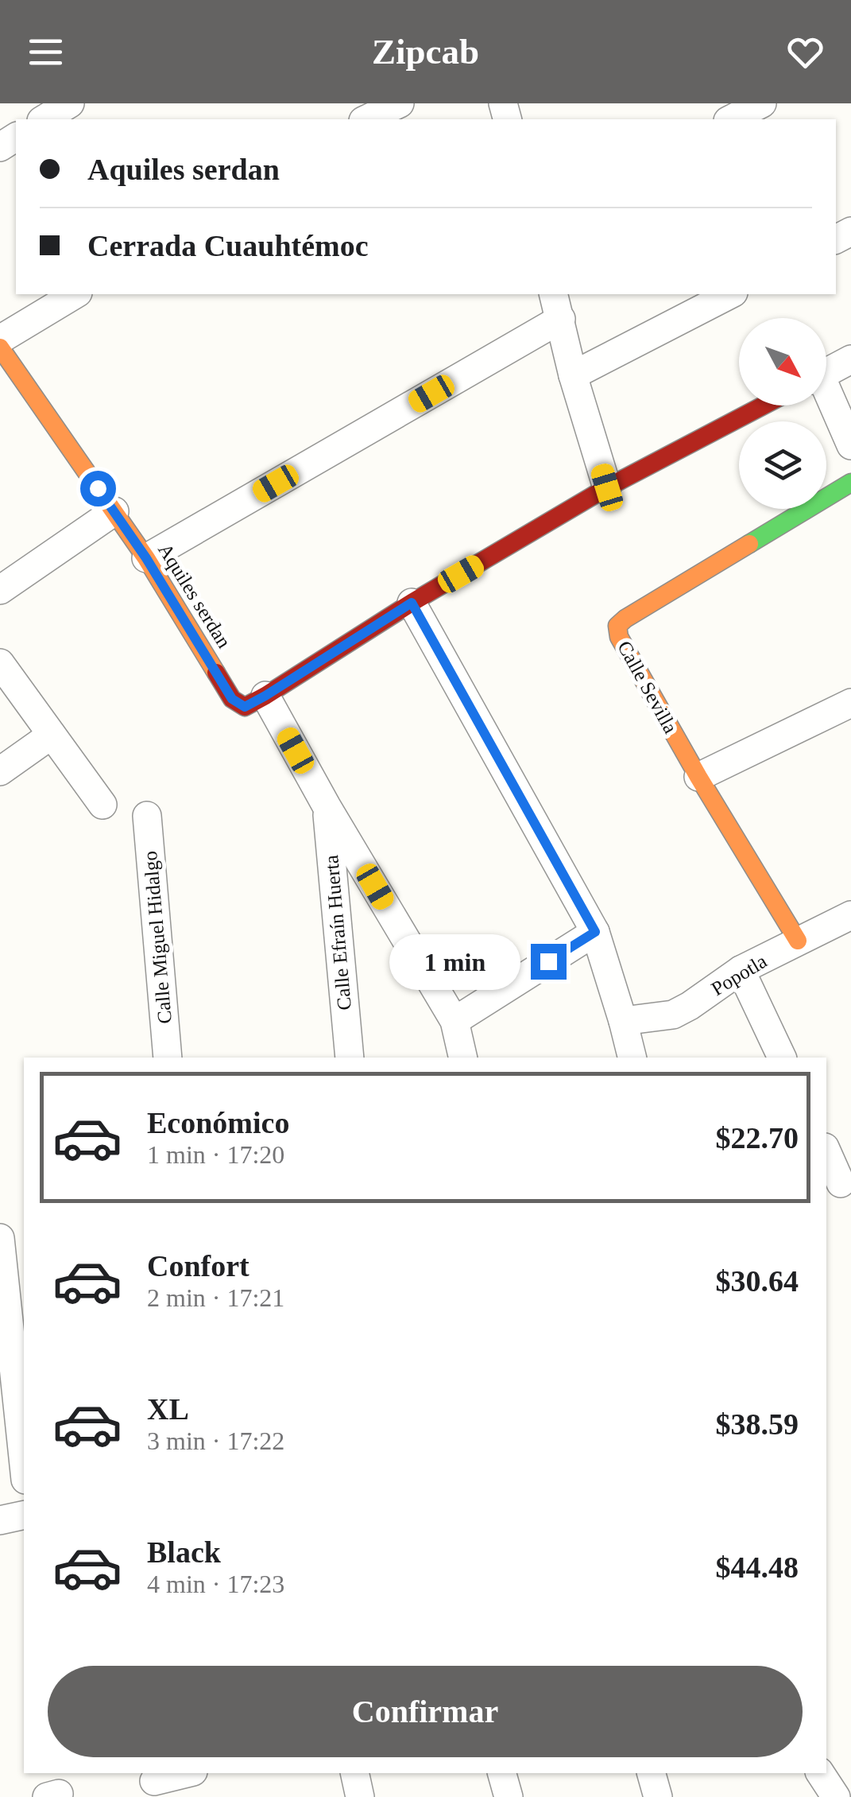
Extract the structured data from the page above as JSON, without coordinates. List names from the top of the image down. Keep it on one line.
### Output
{"streets":{"street":["Aquiles serdan","Calle Sevilla","Calle Efraín Huerta","Calle Miguel Hidalgo","Popotla"]},"crossings":[["Calle Sevilla","Popotla"]],"north":"bottom right","page":{"header":"Zipcab","banner":["Aquiles serdan","Cerrada Cuauhtémoc"],"bubble":"1 min","list":[{"name":"Económico","note":"1 min · 17:20","value":"$22.70"},{"name":"Confort","note":"2 min · 17:21","value":"$30.64"},{"name":"XL","note":"3 min · 17:22","value":"$38.59"},{"name":"Black","note":"4 min · 17:23","value":"$44.48"}],"buttons":"Confirmar"}}
